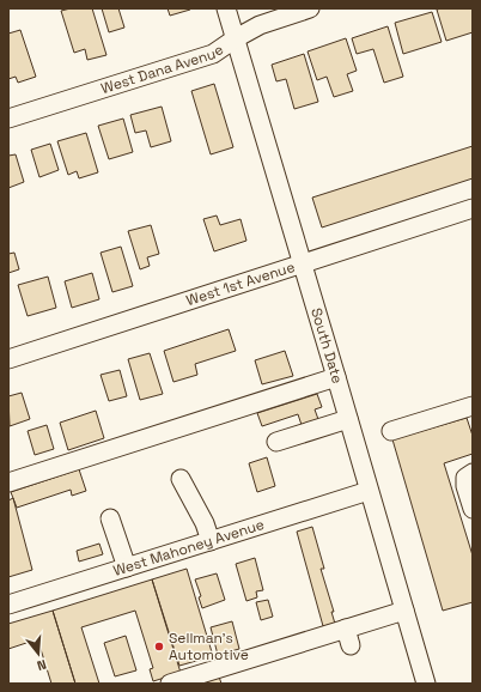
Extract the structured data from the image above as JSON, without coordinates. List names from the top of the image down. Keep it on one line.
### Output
{"streets":{"street":["West Dana Avenue","West 1st Avenue","South Date","West Mahoney Avenue"]},"crossings":[["West Dana Avenue","South Date"],["West 1st Avenue","South Date"],["South Date","West Mahoney Avenue"]],"places":["Sellman's Automotive"],"north":"bottom"}
